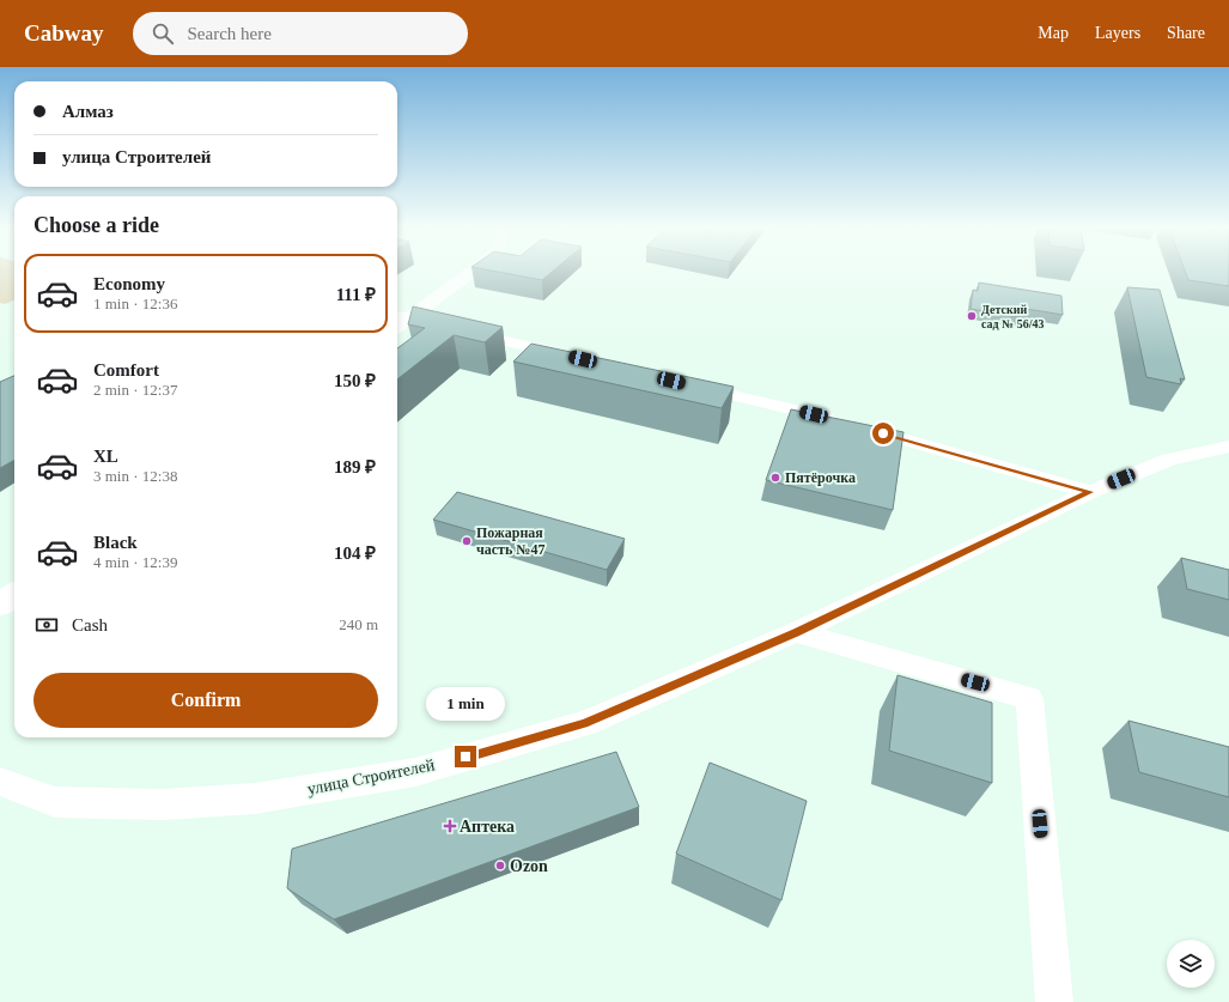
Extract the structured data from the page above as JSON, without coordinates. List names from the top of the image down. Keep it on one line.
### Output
{"streets":{"street":["улица Строителей"]},"places":{"other":["Детский сад № 56/43","Пятёрочка","Пожарная часть №47","Ozon"],"health":["Аптека"]},"page":{"header":"Cabway","search":"Search here","nav":["Map","Layers","Share"],"banner":["Алмаз","улица Строителей"],"heading":"Choose a ride","list":[{"name":"Economy","note":"1 min · 12:36","value":"111 ₽"},{"name":"Comfort","note":"2 min · 12:37","value":"150 ₽"},{"name":"XL","note":"3 min · 12:38","value":"189 ₽"},{"name":"Black","note":"4 min · 12:39","value":"104 ₽"}],"pay":["Cash","240 m"],"buttons":"Confirm","bubble":"1 min"}}
